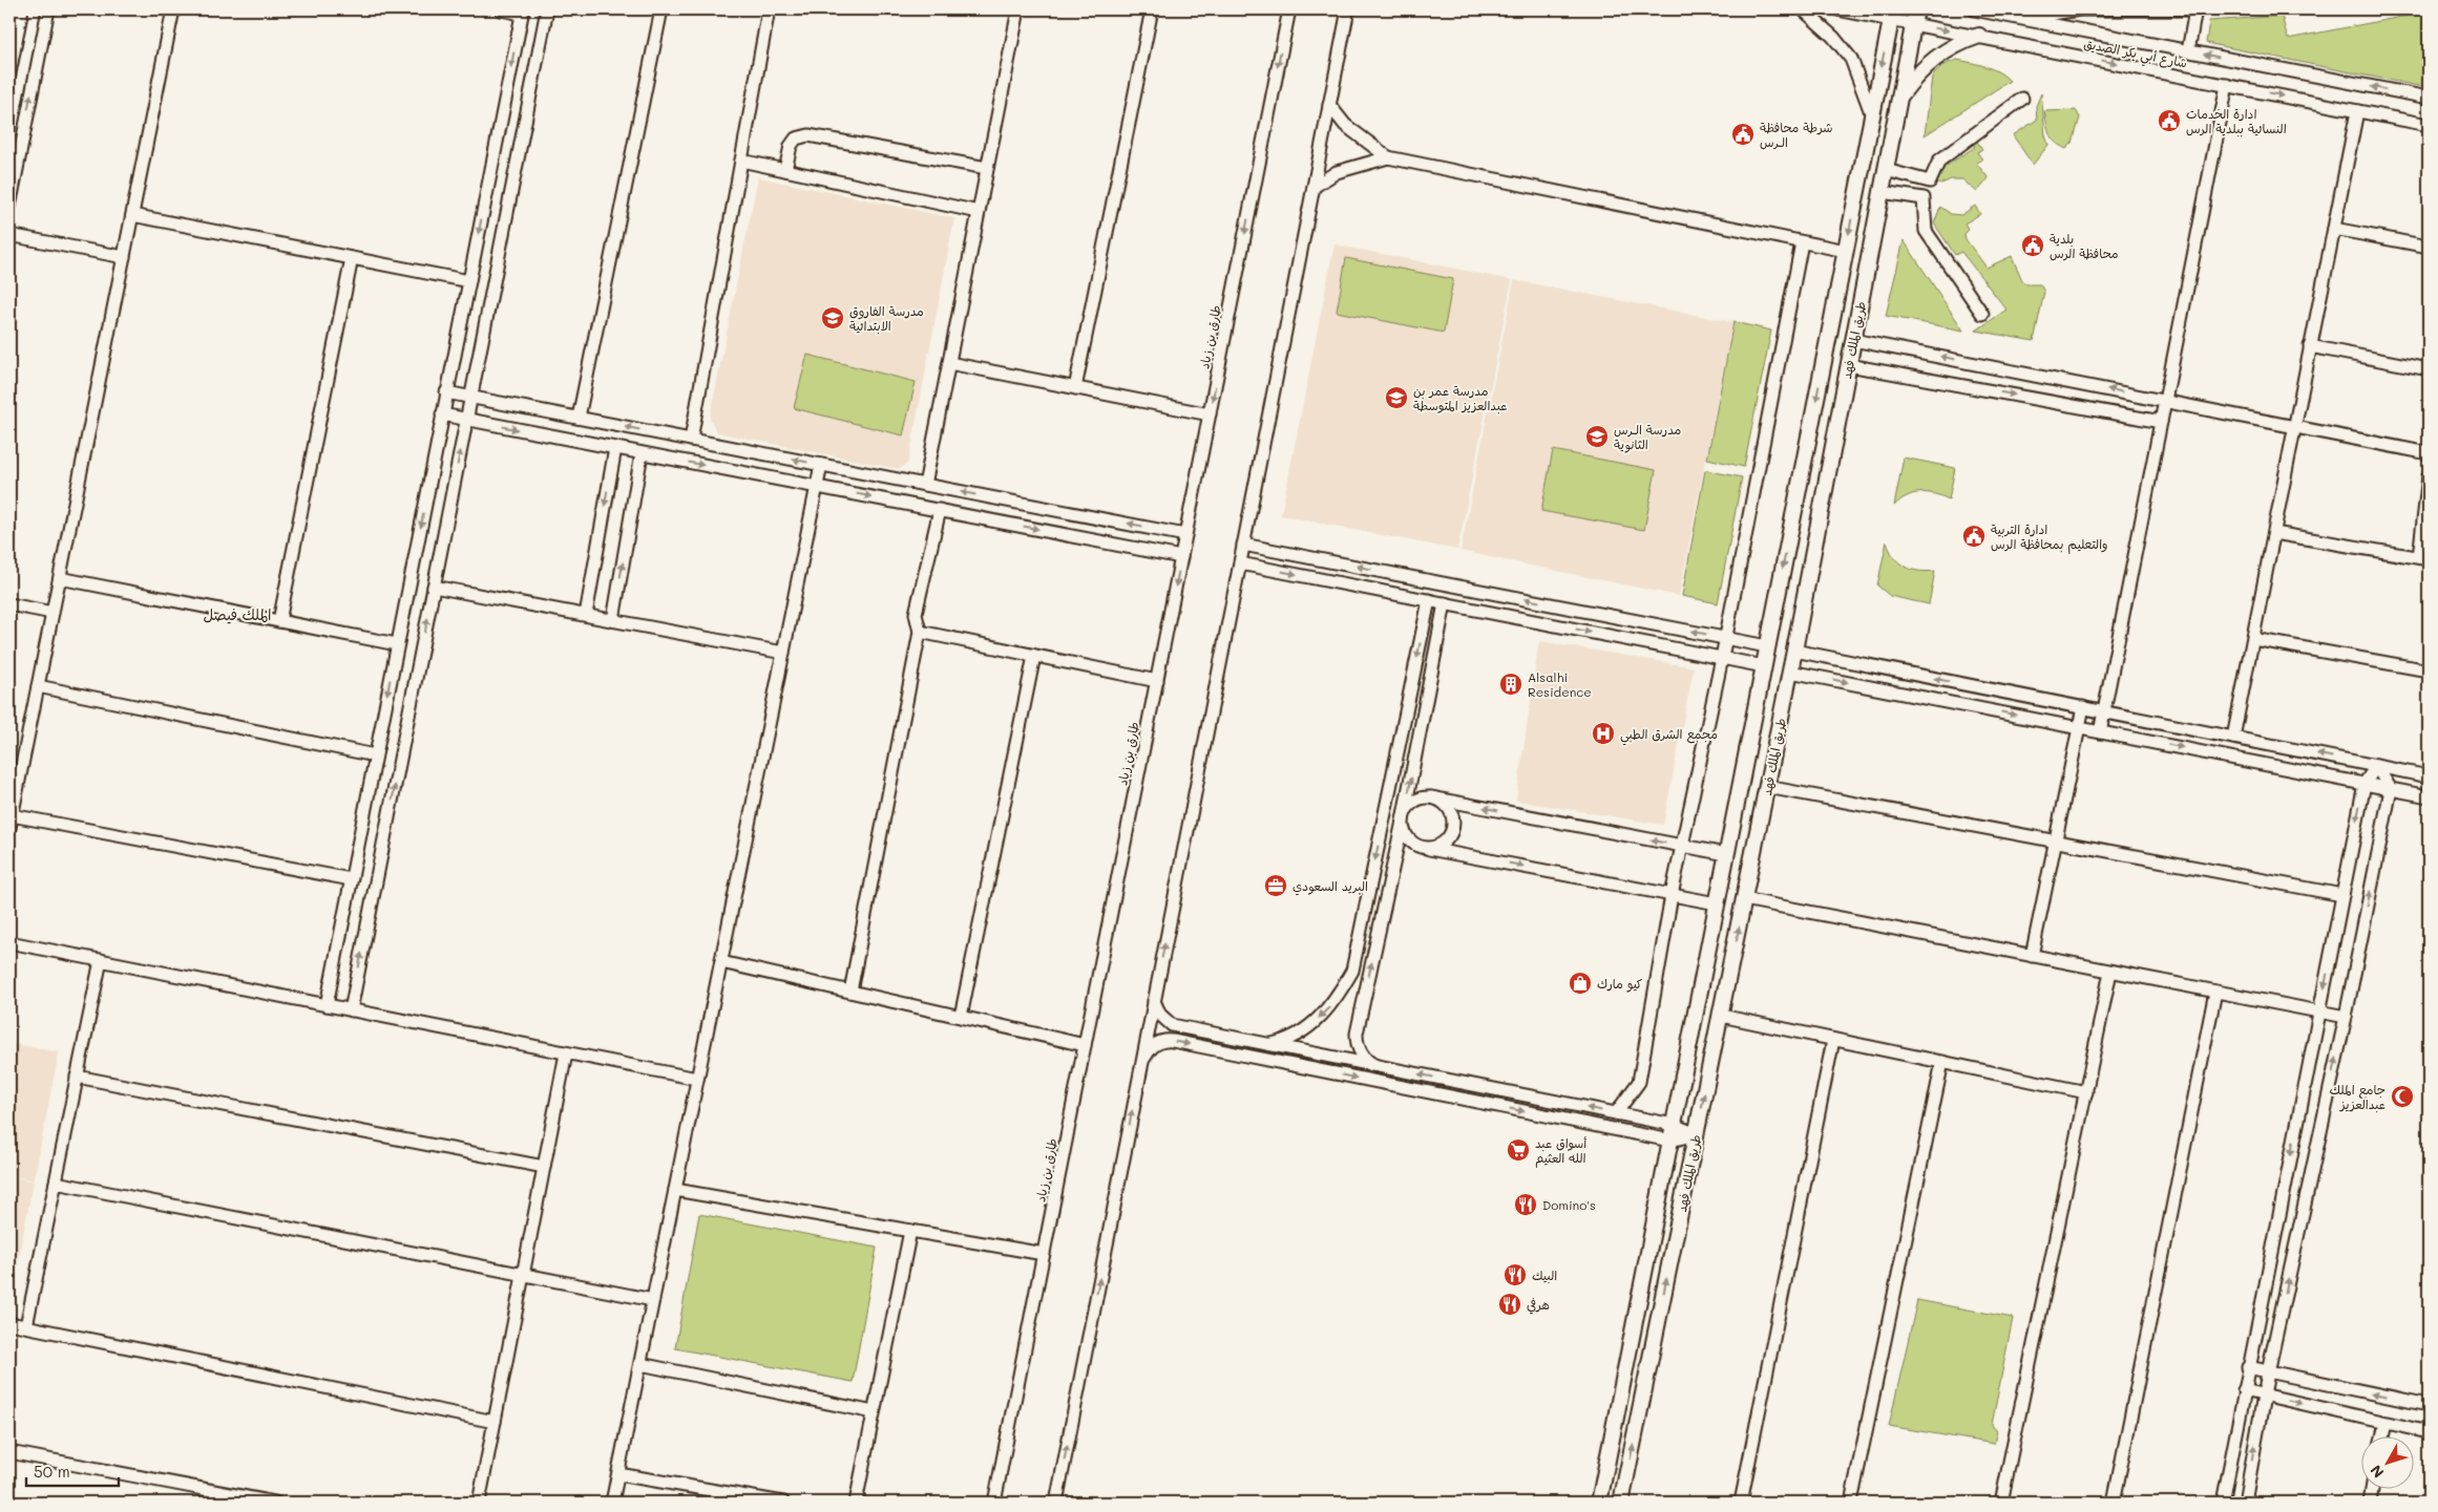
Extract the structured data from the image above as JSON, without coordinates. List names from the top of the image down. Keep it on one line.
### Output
{"streets":{"main road":["طريق الملك فهد"],"street":["شارع أبي بكر الصديق","طارق بن زياد"]},"crossings":[["شارع أبي بكر الصديق","طريق الملك فهد"]],"districts":["الملك فيصل"],"places":{"public building":["ادارة الخدمات النسائية ببلدية الرس","شرطة محافظة الـرس","بلدية محافظة الرس","ادارة التربية والتعليم بمحافظة الرس"],"school or university":["مدرسة الفاروق الابتدائية","مدرسة عمر بن عبدالعزيز المتوسطة","مدرسة الـرس الثانوية"],"building":["Alsalhi Residence"],"hospital":["مجمع الشرق الطبي"],"office":["البريد السعودي"],"shop":["كيو مارك"],"mosque":["جامع الملك عبدالعزيز"],"supermarket":["أسواق عبد الله العثيم"],"restaurant":["Domino's","البيك","هرفي"]},"scale_bar":"50 m","north":"bottom left"}
